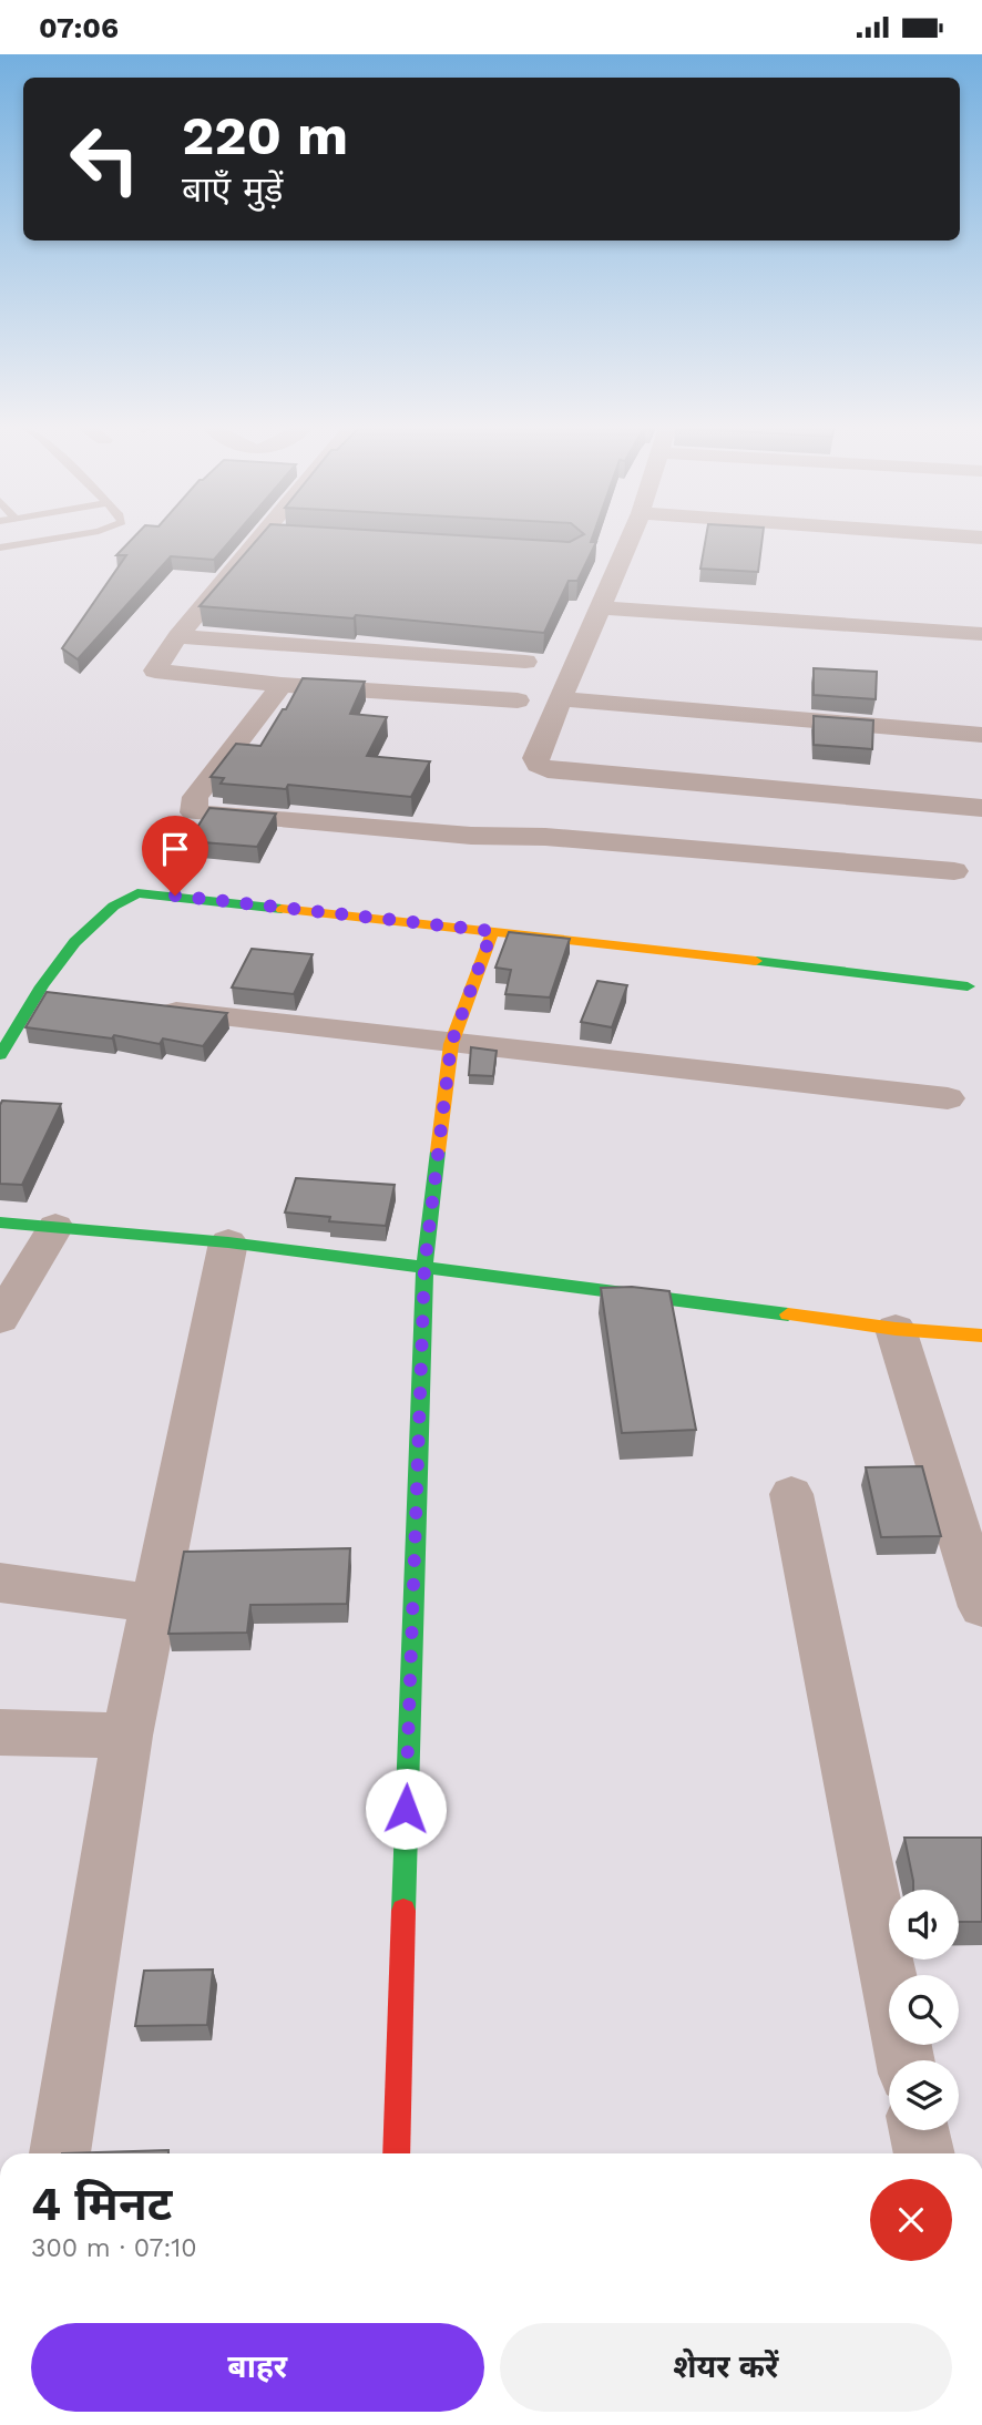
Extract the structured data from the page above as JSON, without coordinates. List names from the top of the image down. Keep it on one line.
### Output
{"page":{"status":"07:06","turn":["220 m","बाएँ मुड़ें"],"heading":["4 मिनट","300 m · 07:10"],"buttons":["बाहर","शेयर करें"]}}
